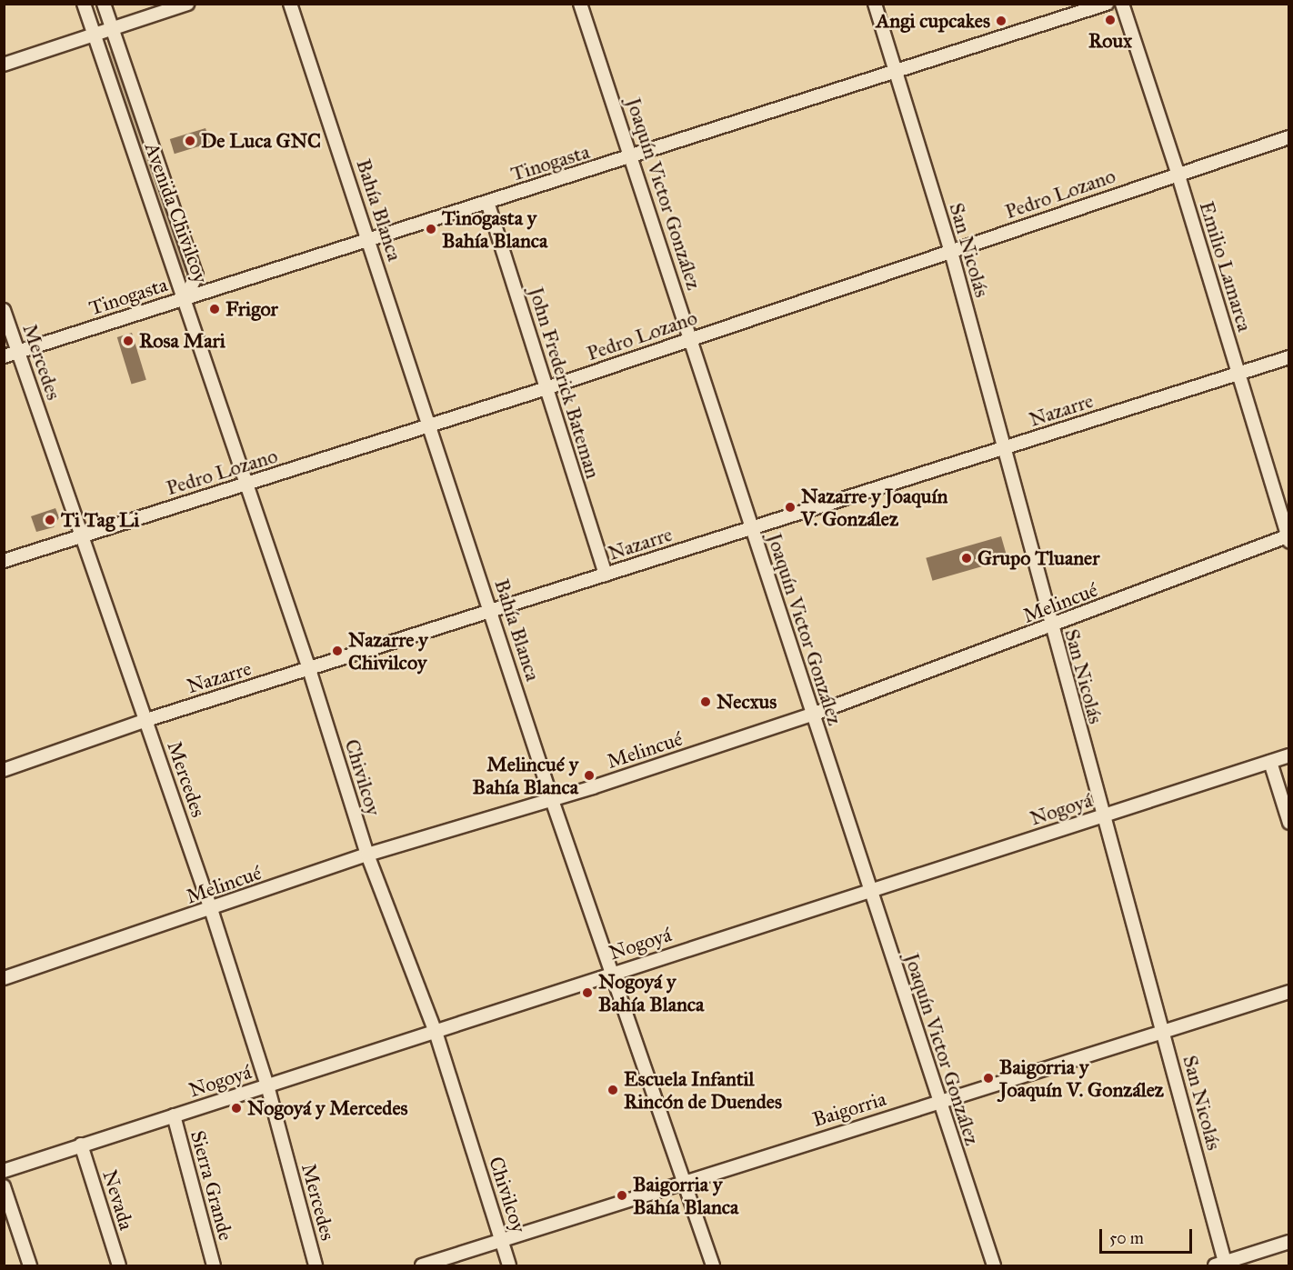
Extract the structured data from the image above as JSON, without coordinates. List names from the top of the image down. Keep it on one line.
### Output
{"streets":{"street":["Tinogasta","Joaquín Victor González","Pedro Lozano","Bahía Blanca","Avenida Chivilcoy","San Nicolás","Emilio Lamarca","Mercedes","John Frederick Bateman","Nazarre","Melincué","Chivilcoy","Nogoyá","Baigorria","Sierra Grande","Nevada"]},"crossings":[["Tinogasta","Joaquín Victor González"],["Tinogasta","Bahía Blanca"],["Tinogasta","Avenida Chivilcoy"],["Tinogasta","San Nicolás"],["Tinogasta","Mercedes"],["Tinogasta","John Frederick Bateman"],["Tinogasta","Chivilcoy"],["Joaquín Victor González","Pedro Lozano"],["Joaquín Victor González","Nazarre"],["Joaquín Victor González","Melincué"],["Joaquín Victor González","Nogoyá"],["Joaquín Victor González","Baigorria"],["Pedro Lozano","Bahía Blanca"],["Pedro Lozano","San Nicolás"],["Pedro Lozano","Emilio Lamarca"],["Pedro Lozano","Mercedes"],["Pedro Lozano","John Frederick Bateman"],["Pedro Lozano","Chivilcoy"],["Bahía Blanca","Nazarre"],["Bahía Blanca","Melincué"],["Bahía Blanca","Nogoyá"],["Bahía Blanca","Baigorria"],["Avenida Chivilcoy","Chivilcoy"],["San Nicolás","Nazarre"],["San Nicolás","Melincué"],["San Nicolás","Nogoyá"],["San Nicolás","Baigorria"],["Emilio Lamarca","Nazarre"],["Emilio Lamarca","Melincué"],["Mercedes","Nazarre"],["Mercedes","Melincué"],["Mercedes","Nogoyá"],["John Frederick Bateman","Nazarre"],["Nazarre","Chivilcoy"],["Melincué","Chivilcoy"],["Chivilcoy","Nogoyá"],["Chivilcoy","Baigorria"],["Nogoyá","Sierra Grande"],["Nogoyá","Nevada"]],"places":["Roux","Angi cupcakes","De Luca GNC","Tinogasta y Bahía Blanca","Frigor","Rosa Mari","Nazarre y Joaquín V. González","Ti Tag Li","Grupo Tluaner","Nazarre y Chivilcoy","Necxus","Melincué y Bahía Blanca","Nogoyá y Bahía Blanca","Baigorria y Joaquín V. González","Escuela Infantil Rincón de Duendes","Nogoyá y Mercedes","Baigorria y Bahía Blanca"],"scale_bar":"50 m"}
